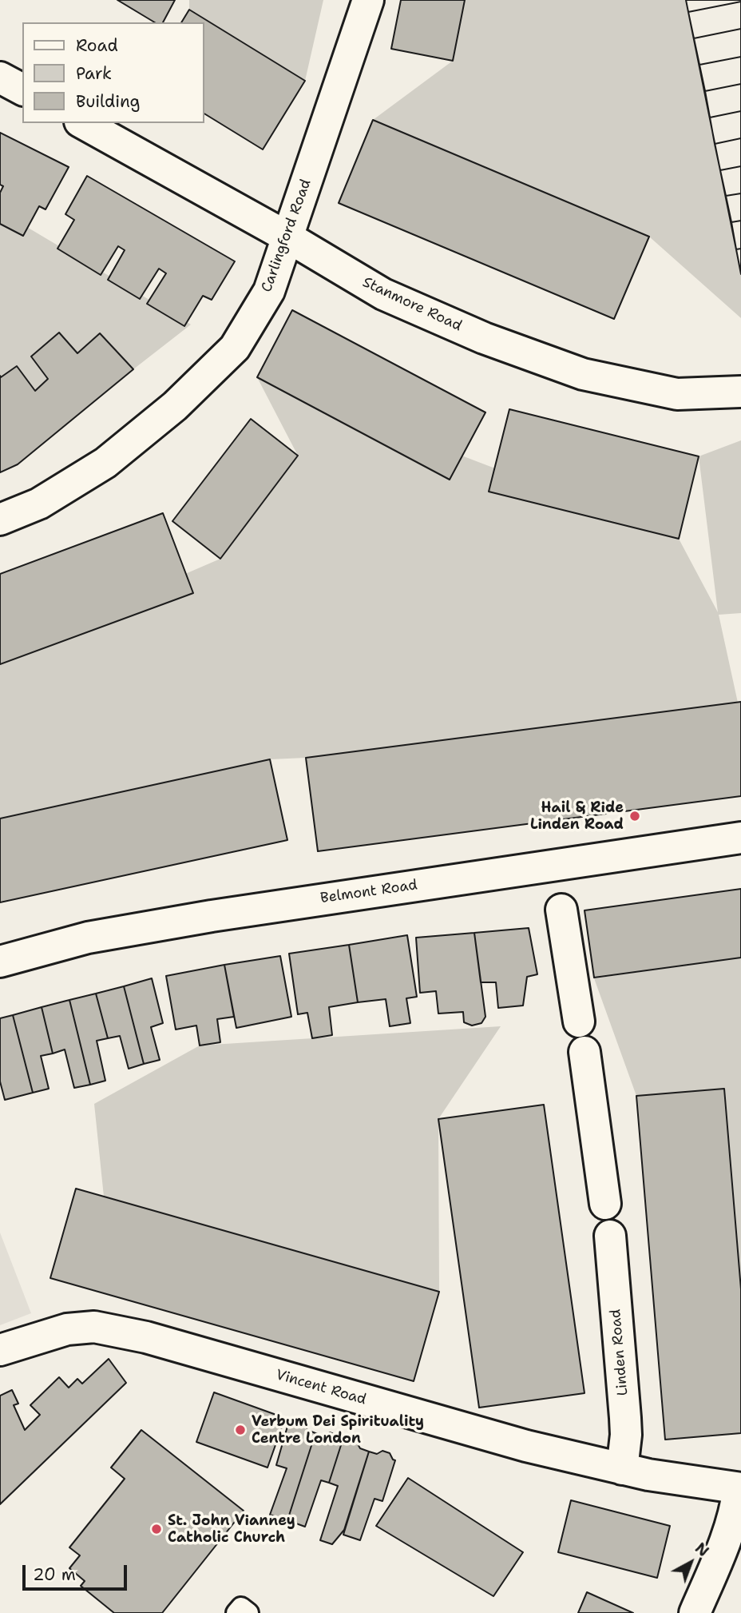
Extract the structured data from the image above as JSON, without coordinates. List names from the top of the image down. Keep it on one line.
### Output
{"streets":{"street":["Carlingford Road","Stanmore Road","Belmont Road","Linden Road","Vincent Road"]},"crossings":[["Carlingford Road","Stanmore Road"],["Linden Road","Vincent Road"]],"places":["Hail & Ride Linden Road","Verbum Dei Spirituality Centre London","St. John Vianney Catholic Church"],"legend":["Road","Park","Building"],"scale_bar":"20 m","north":"top right"}
